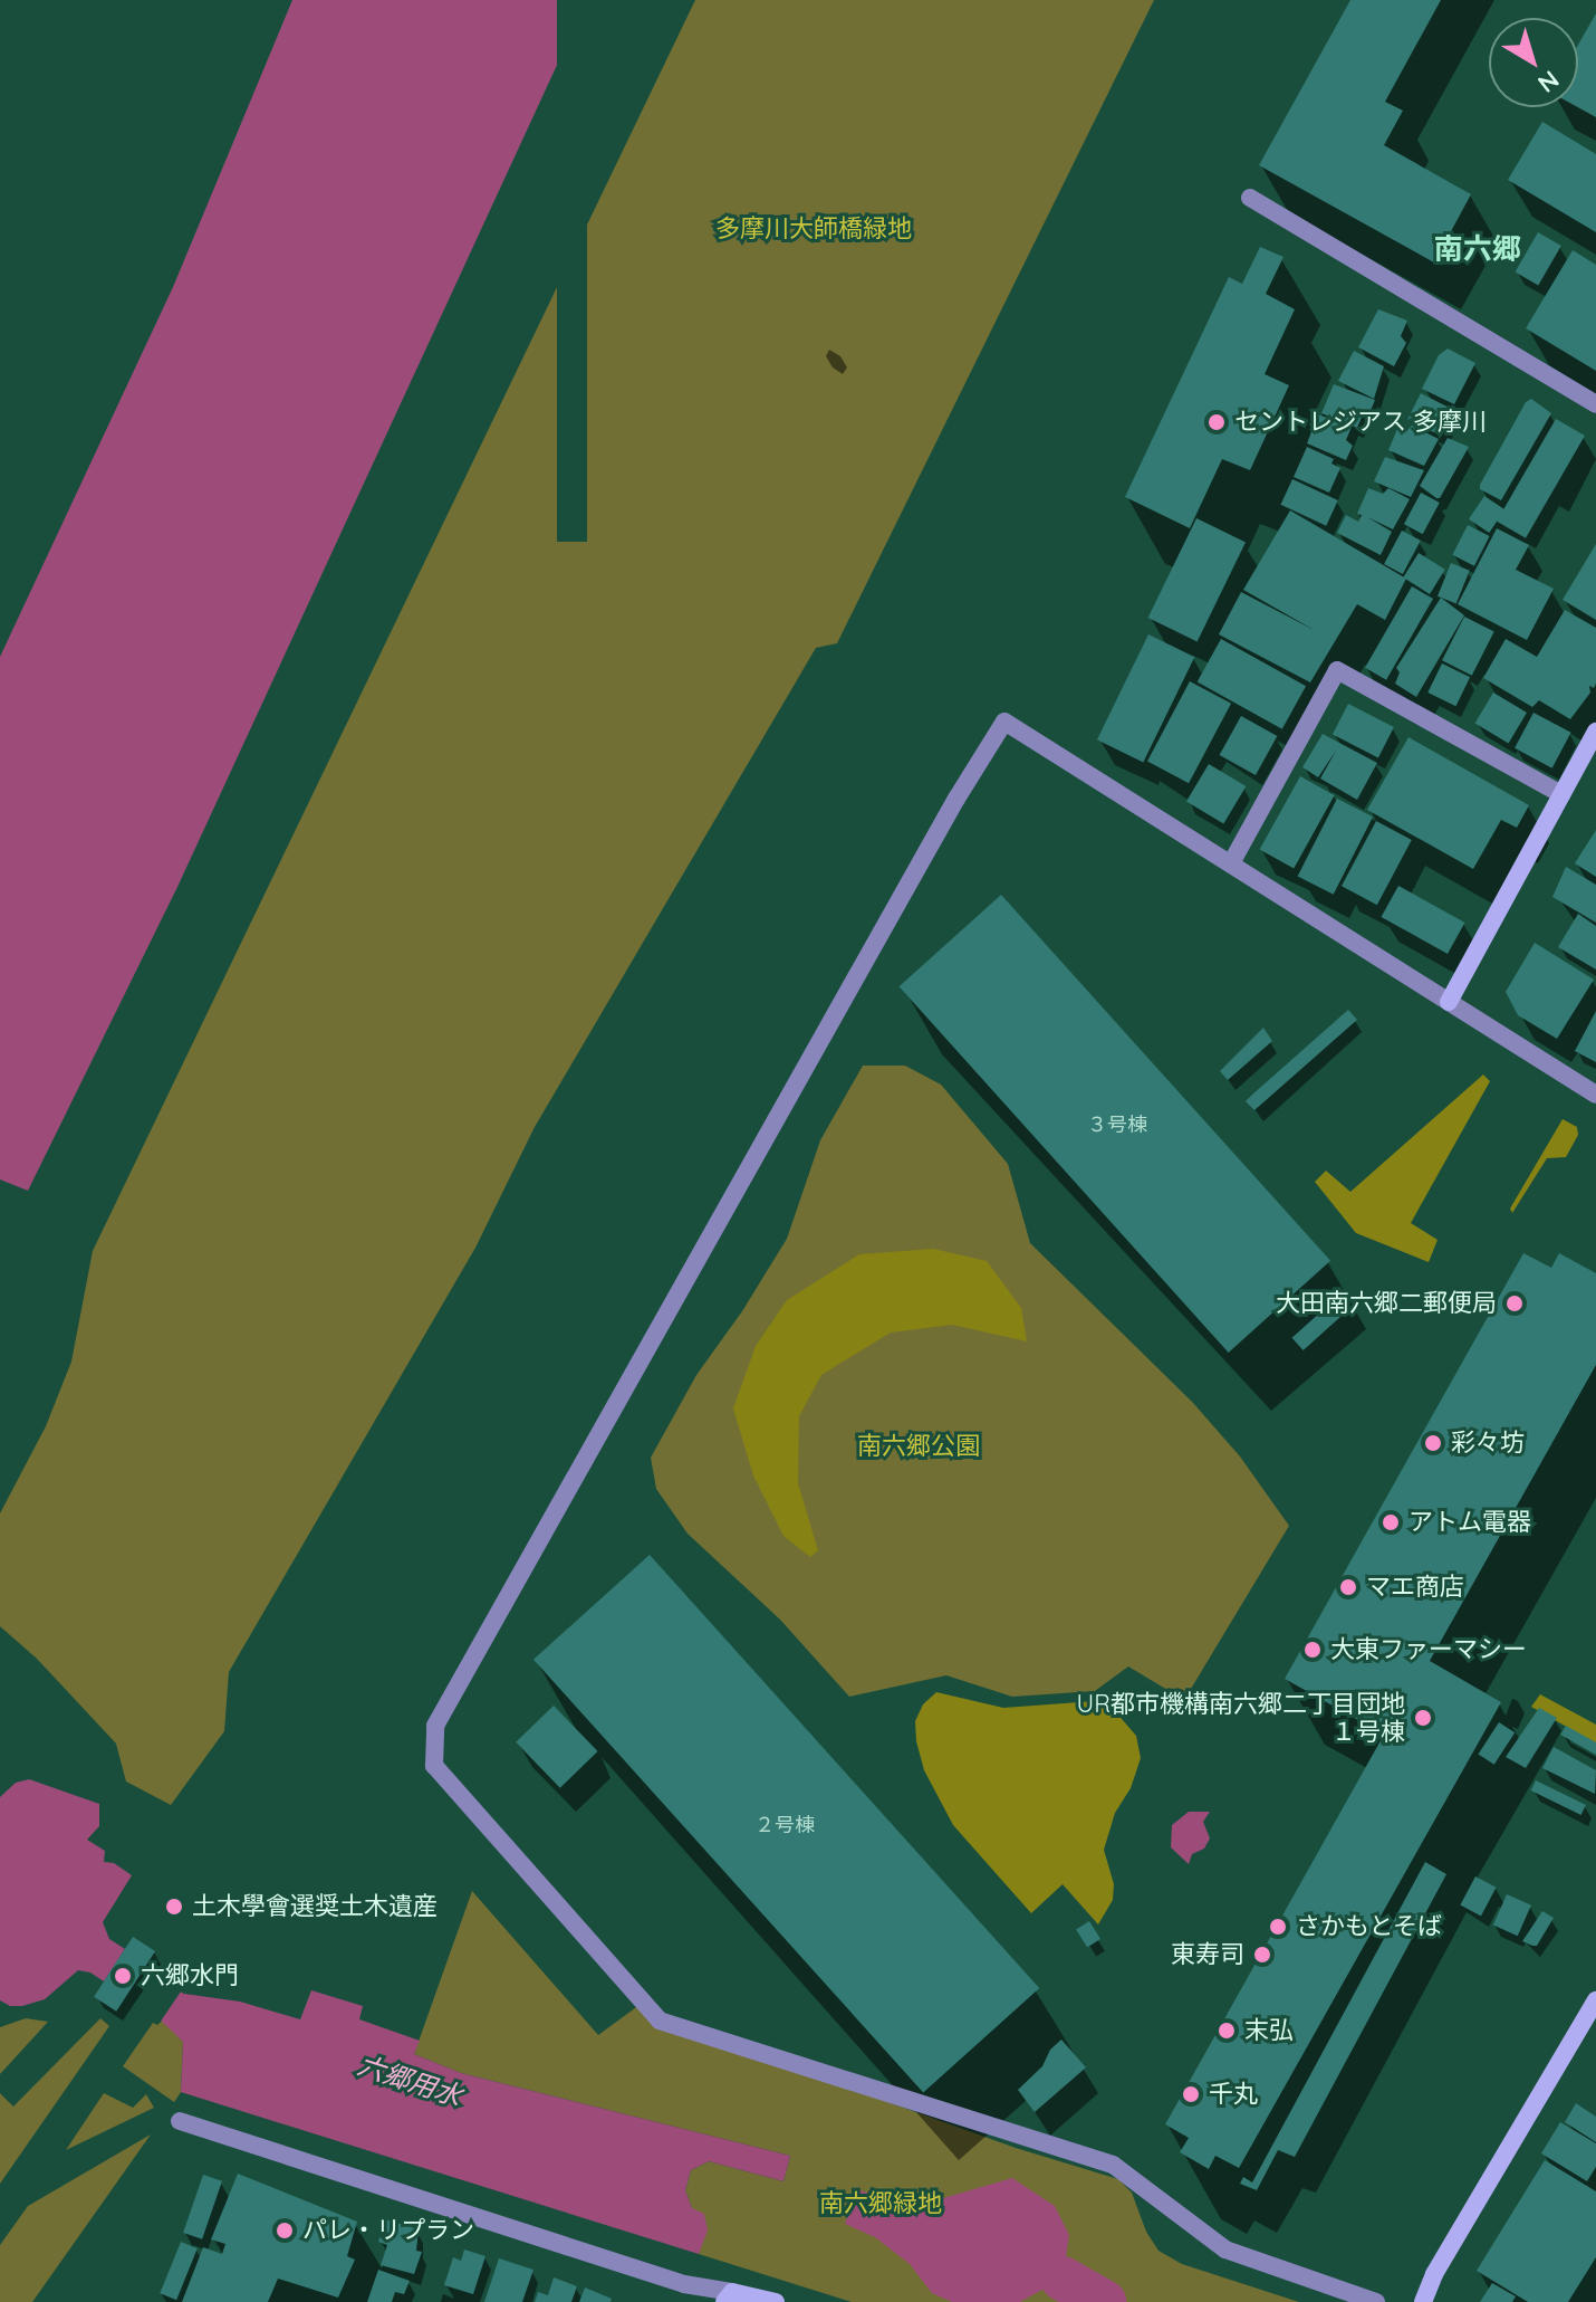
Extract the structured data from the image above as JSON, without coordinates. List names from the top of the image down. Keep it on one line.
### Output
{"districts":["南六郷"],"water":["六郷用水"],"parks":["多摩川大師橋緑地","南六郷公園","南六郷緑地"],"places":["セントレジアス 多摩川","大田南六郷二郵便局","彩々坊","アトム電器","マエ商店","大東ファーマシー","UR都市機構南六郷二丁目団地 １号棟","土木學會選奨土木遺産","さかもとそば","東寿司","六郷水門","末弘","千丸","パレ・リプラン"],"house_numbers":["３号棟","２号棟"],"north":"bottom right"}
